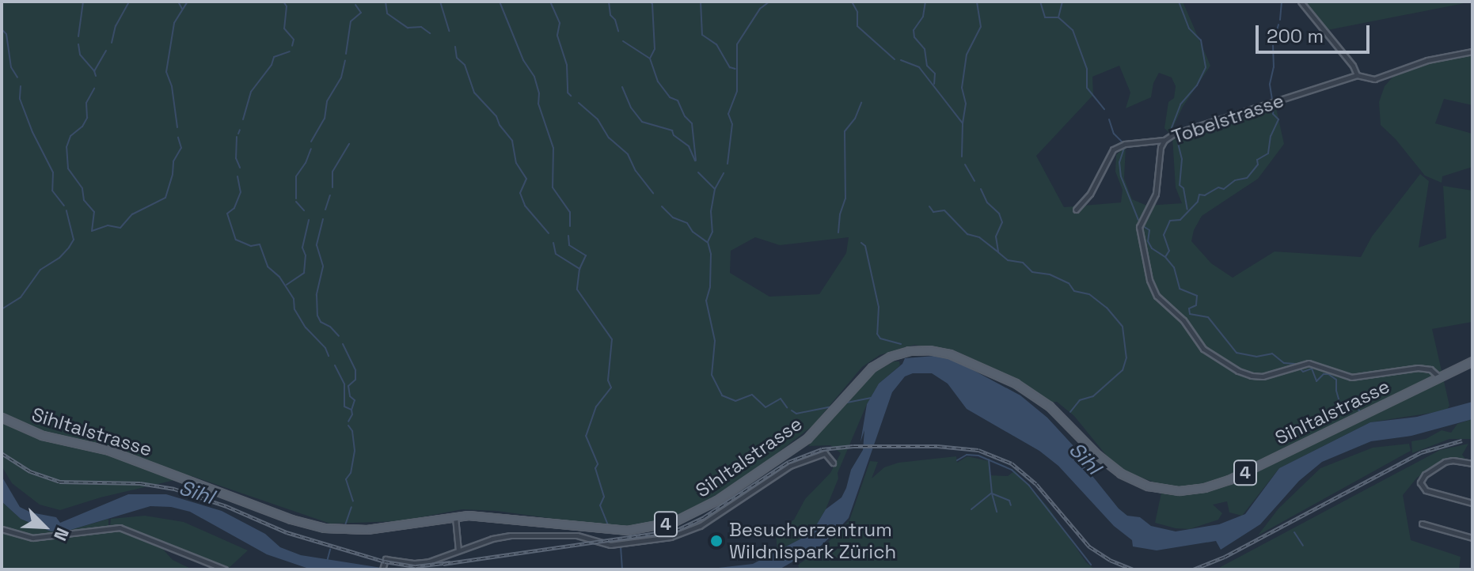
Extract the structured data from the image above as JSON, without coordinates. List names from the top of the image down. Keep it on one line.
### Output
{"streets":{"main road":["Sihltalstrasse","4"],"street":["Tobelstrasse"]},"crossings":[["Tobelstrasse","Sihltalstrasse"]],"water":["Sihl"],"places":["Besucherzentrum Wildnispark Zürich"],"scale_bar":"200 m","north":"bottom right"}
